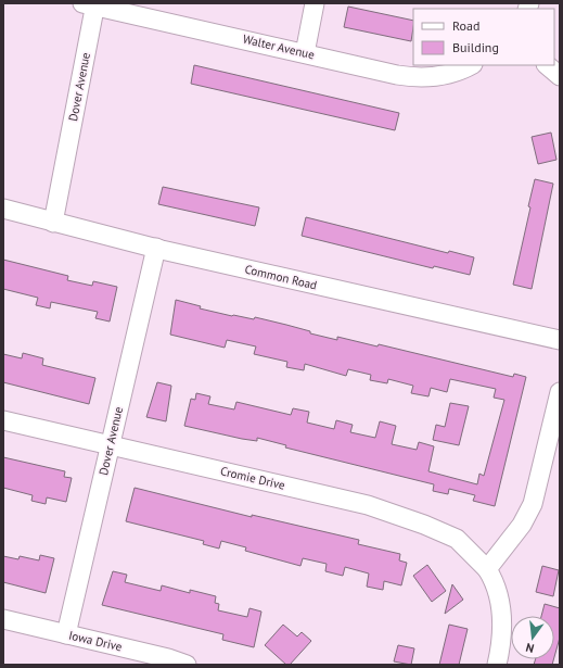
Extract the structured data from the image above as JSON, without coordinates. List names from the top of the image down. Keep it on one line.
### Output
{"streets":{"street":["Walter Avenue","Dover Avenue","Common Road","Cromie Drive","Iowa Drive"]},"crossings":[["Walter Avenue","Dover Avenue"],["Dover Avenue","Common Road"],["Dover Avenue","Cromie Drive"],["Dover Avenue","Iowa Drive"]],"legend":["Road","Building"],"north":"bottom"}
